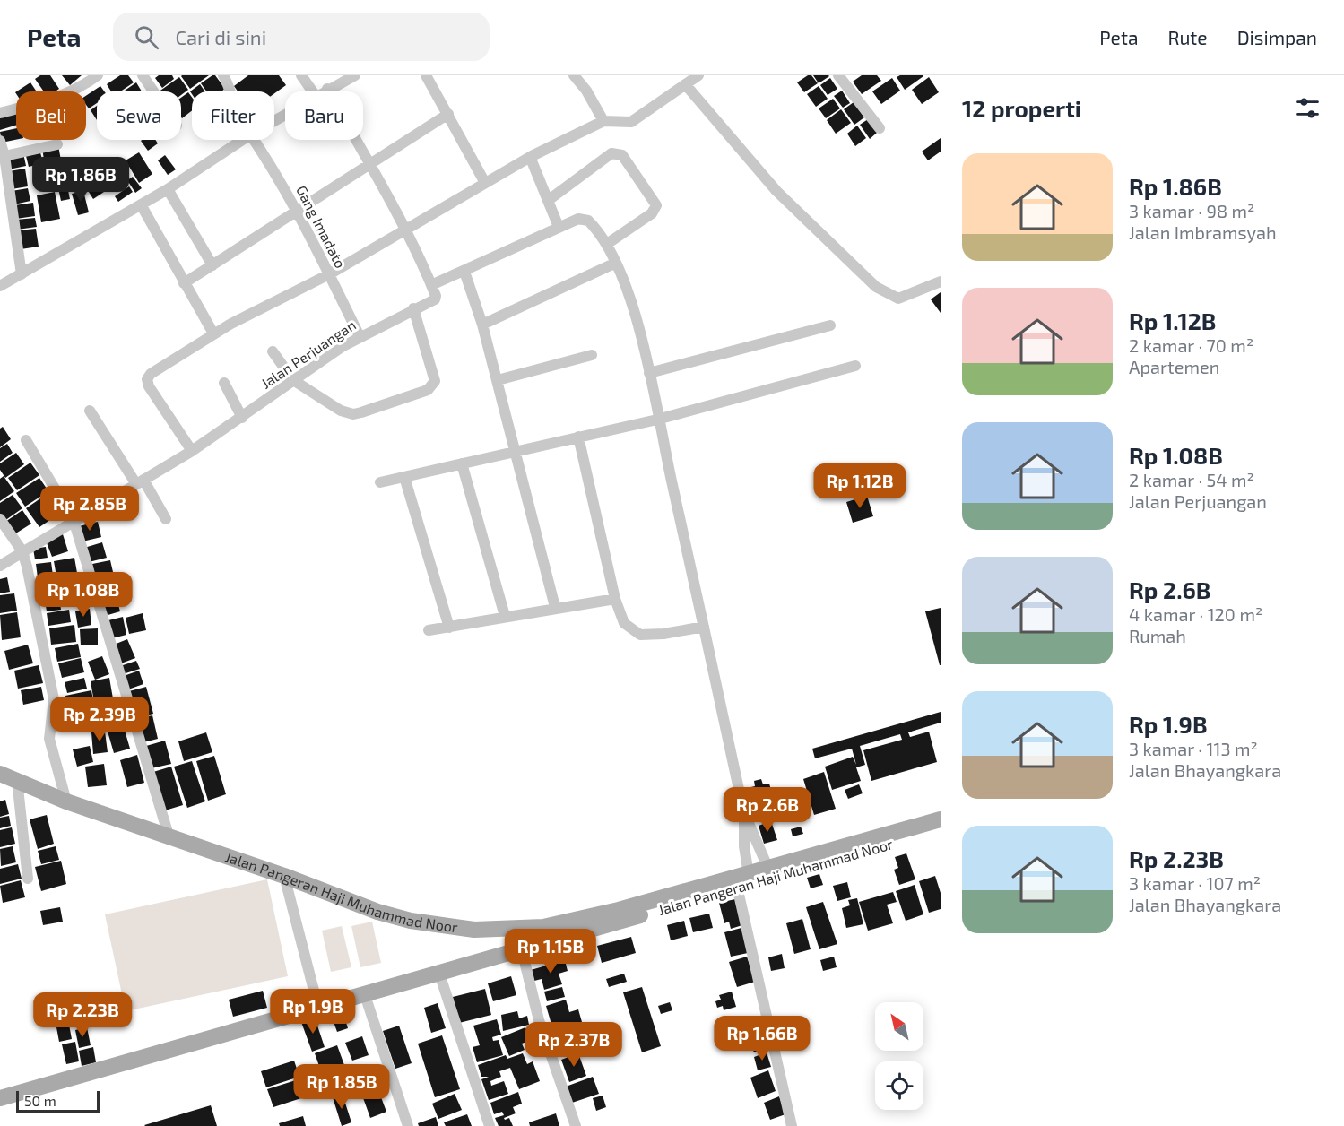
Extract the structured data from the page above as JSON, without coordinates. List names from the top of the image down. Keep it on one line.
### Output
{"streets":{"main road":["Jalan Pangeran Haji Muhammad Noor"],"street":["Gang Imadato","Jalan Perjuangan"]},"crossings":[["Gang Imadato","Jalan Perjuangan"]],"scale_bar":"50 m","north":"top left","page":{"header":"Peta","search":"Cari di sini","nav":["Peta","Rute","Disimpan"],"heading":"12 properti","chip":["Beli","Sewa","Filter","Baru"],"list":[{"name":"Rp 1.86B","note":"3 kamar · 98 m² · Jalan Imbramsyah"},{"name":"Rp 1.12B","note":"2 kamar · 70 m² · Apartemen"},{"name":"Rp 1.08B","note":"2 kamar · 54 m² · Jalan Perjuangan"},{"name":"Rp 2.6B","note":"4 kamar · 120 m² · Rumah"},{"name":"Rp 1.9B","note":"3 kamar · 113 m² · Jalan Bhayangkara"},{"name":"Rp 2.23B","note":"3 kamar · 107 m² · Jalan Bhayangkara"}],"price":["Rp 1.86B","Rp 1.12B","Rp 2.85B","Rp 1.08B","Rp 2.39B","Rp 2.6B","Rp 1.15B","Rp 1.9B","Rp 2.23B","Rp 1.66B","Rp 2.37B","Rp 1.85B"],"scale":"50 m"}}
